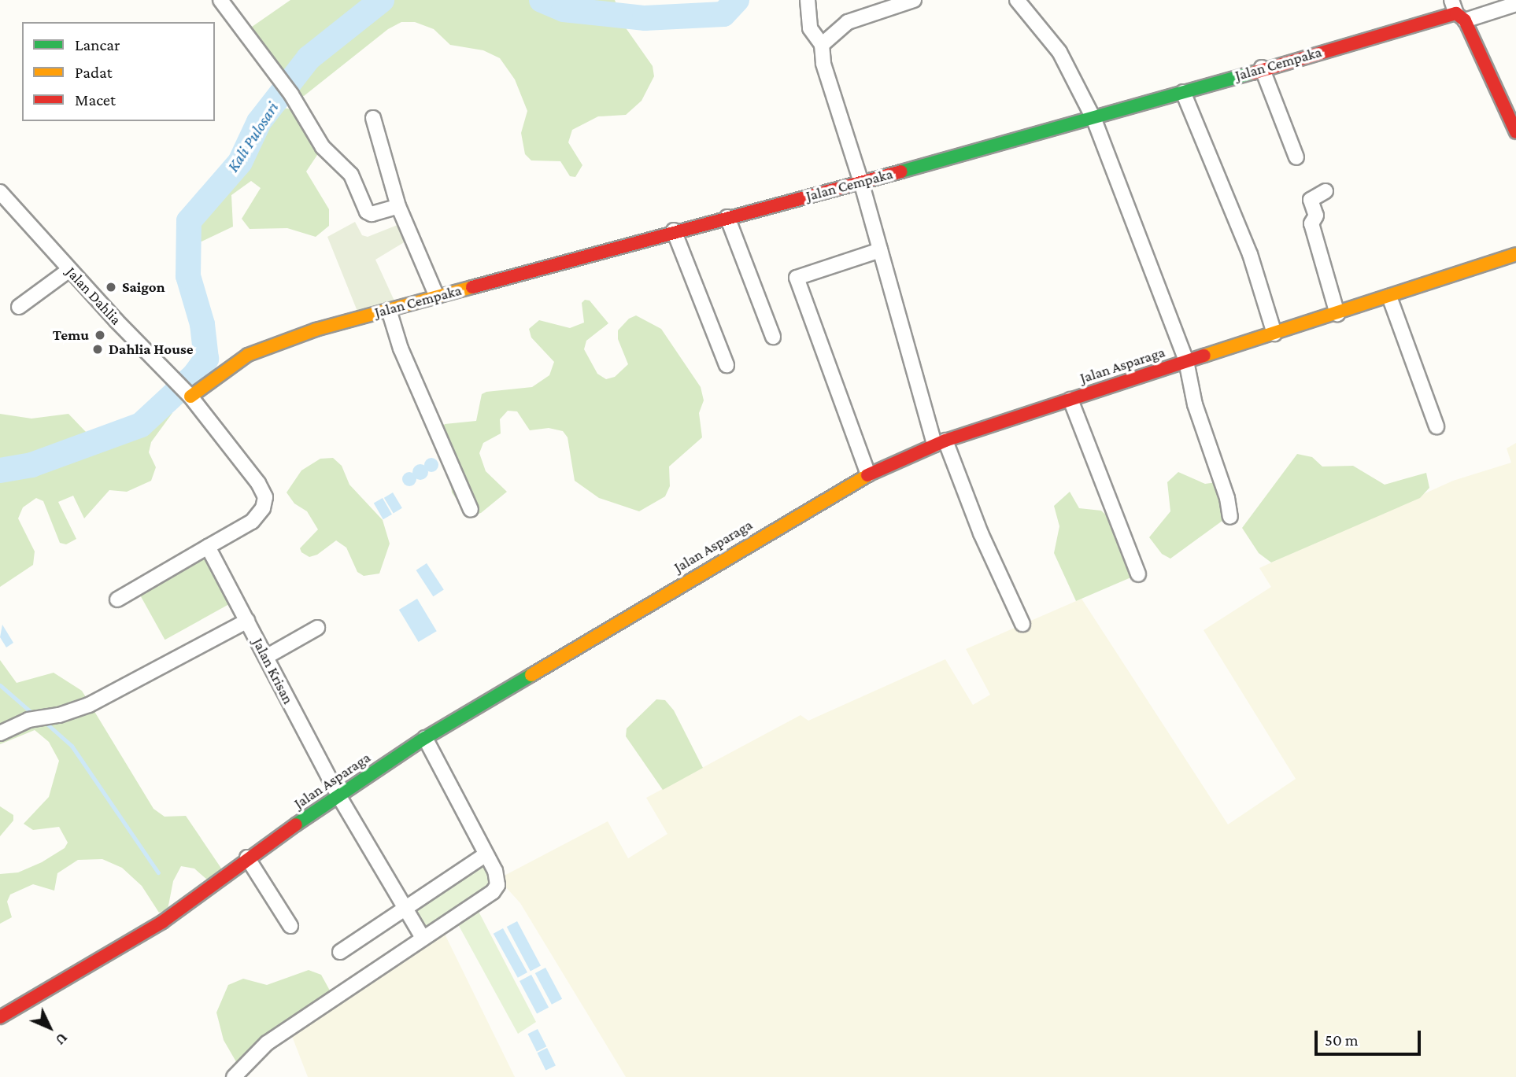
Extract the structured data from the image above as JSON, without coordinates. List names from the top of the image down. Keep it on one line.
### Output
{"streets":{"street":["Jalan Cempaka","Jalan Dahlia","Jalan Asparaga","Jalan Krisan"]},"crossings":[["Jalan Cempaka","Jalan Dahlia"],["Jalan Asparaga","Jalan Krisan"]],"water":["Kali Pulosari"],"places":["Saigon","Temu","Dahlia House"],"legend":["Lancar","Padat","Macet"],"scale_bar":"50 m","north":"bottom right"}
